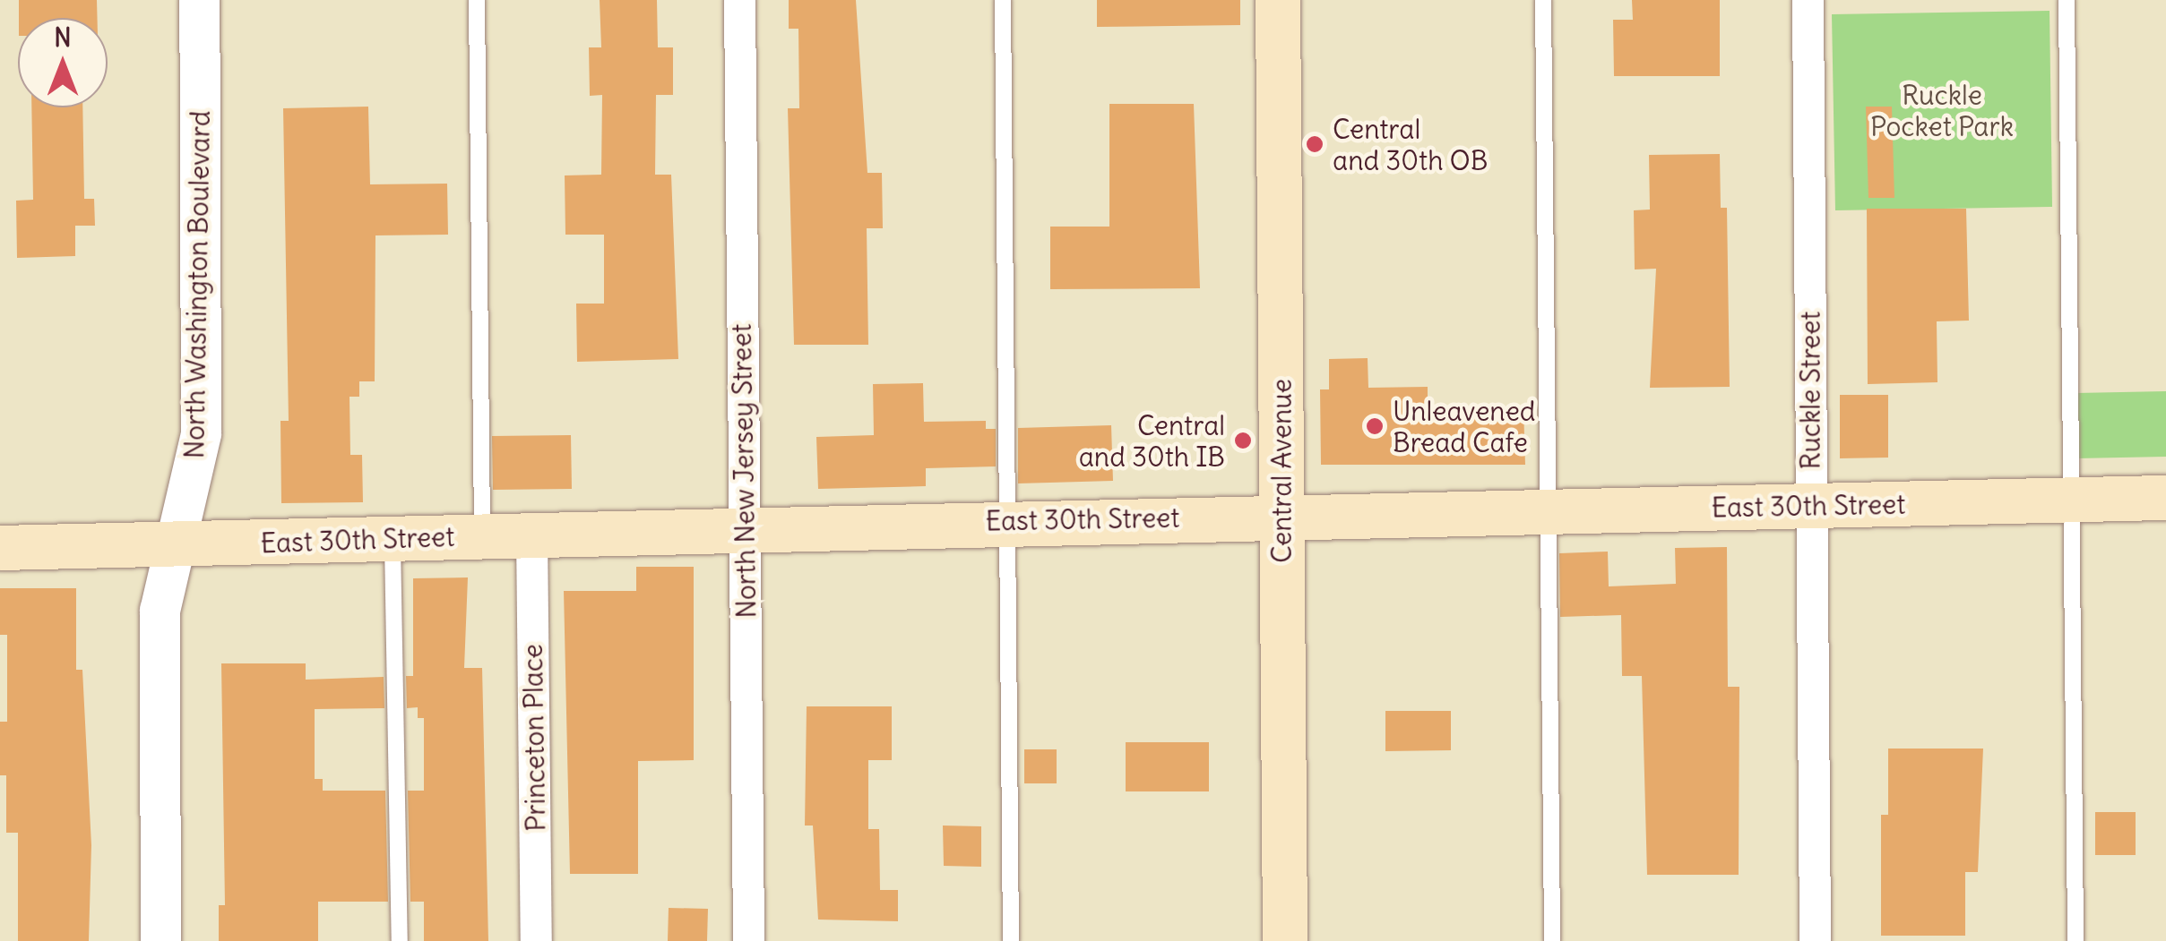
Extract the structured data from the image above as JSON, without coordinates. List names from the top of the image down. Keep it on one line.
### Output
{"streets":{"main road":["Central Avenue","East 30th Street"],"street":["North Washington Boulevard","Ruckle Street","North New Jersey Street","Princeton Place"]},"crossings":[["North Washington Boulevard","East 30th Street"],["Ruckle Street","East 30th Street"],["North New Jersey Street","East 30th Street"],["Central Avenue","East 30th Street"],["East 30th Street","Princeton Place"]],"parks":["Ruckle Pocket Park"],"places":["Central and 30th OB","Unleavened Bread Cafe","Central and 30th IB"],"north":"top"}
